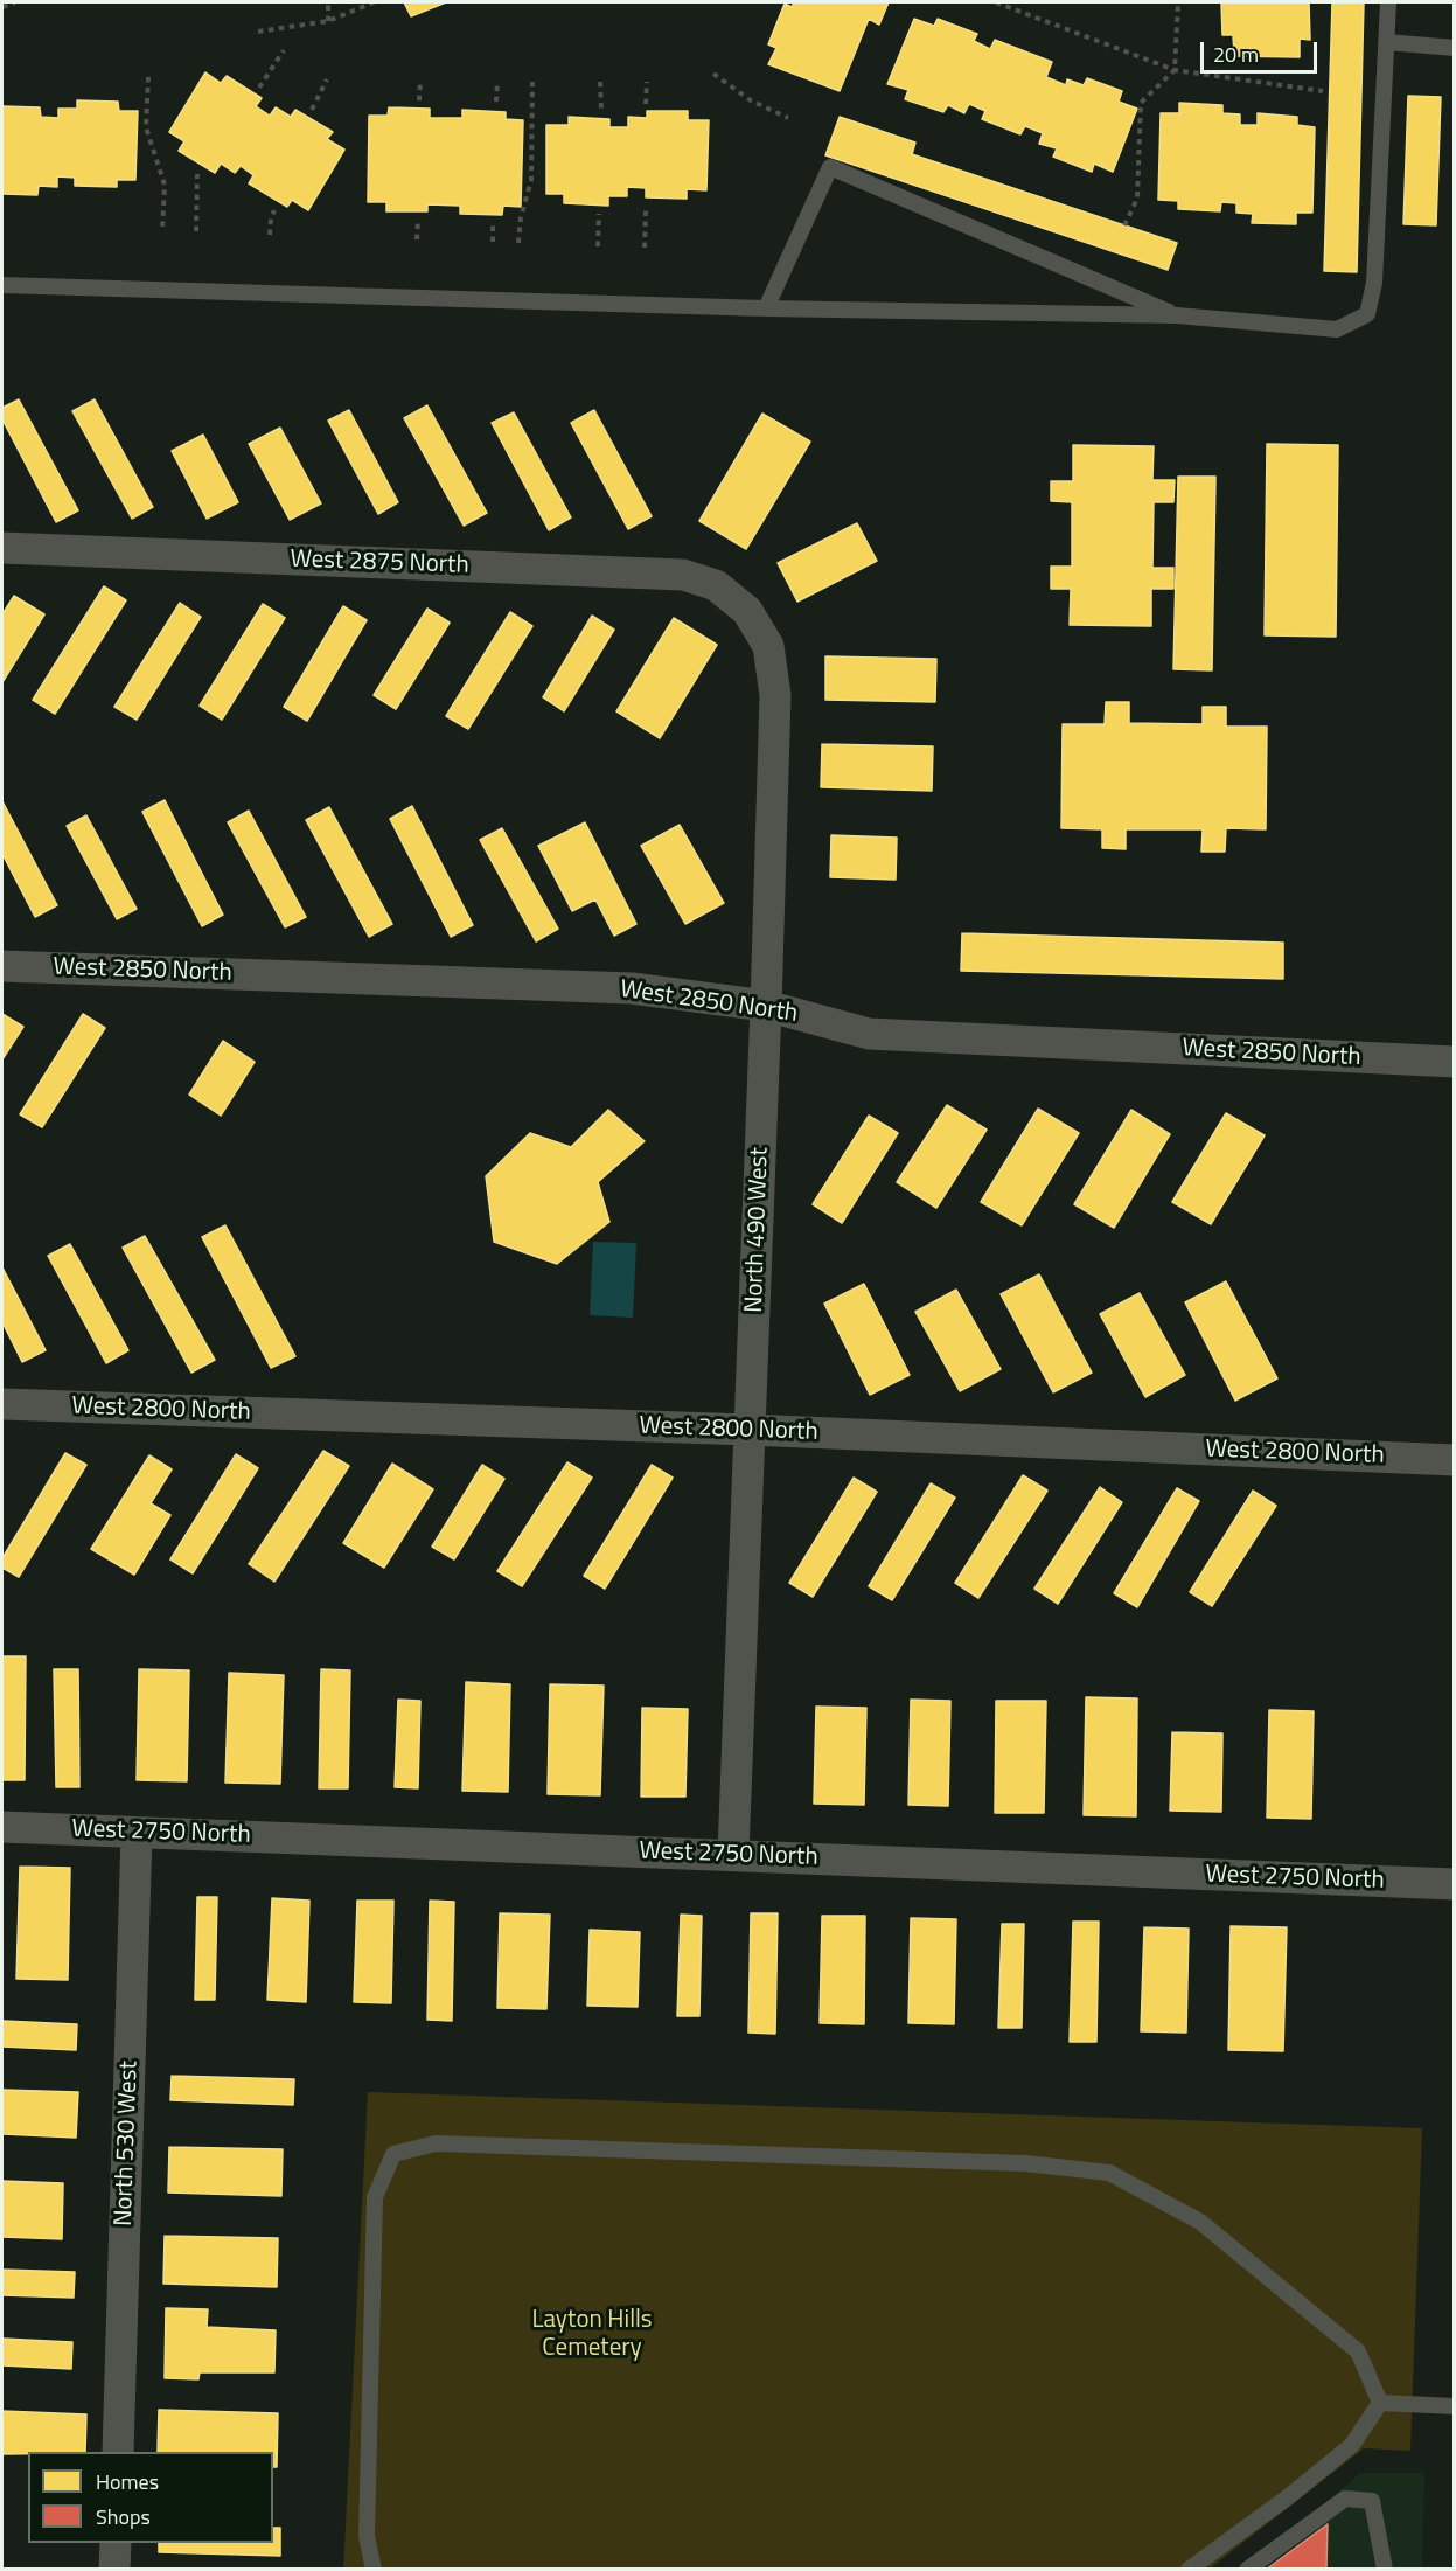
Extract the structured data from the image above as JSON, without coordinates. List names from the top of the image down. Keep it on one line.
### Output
{"streets":{"street":["West 2875 North","West 2850 North","North 490 West","West 2800 North","West 2750 North","North 530 West"]},"crossings":[["West 2875 North","North 490 West"],["West 2850 North","North 490 West"],["North 490 West","West 2800 North"],["North 490 West","West 2750 North"],["West 2750 North","North 530 West"]],"parks":["Layton Hills Cemetery"],"legend":["Homes","Shops"],"scale_bar":"20 m"}
